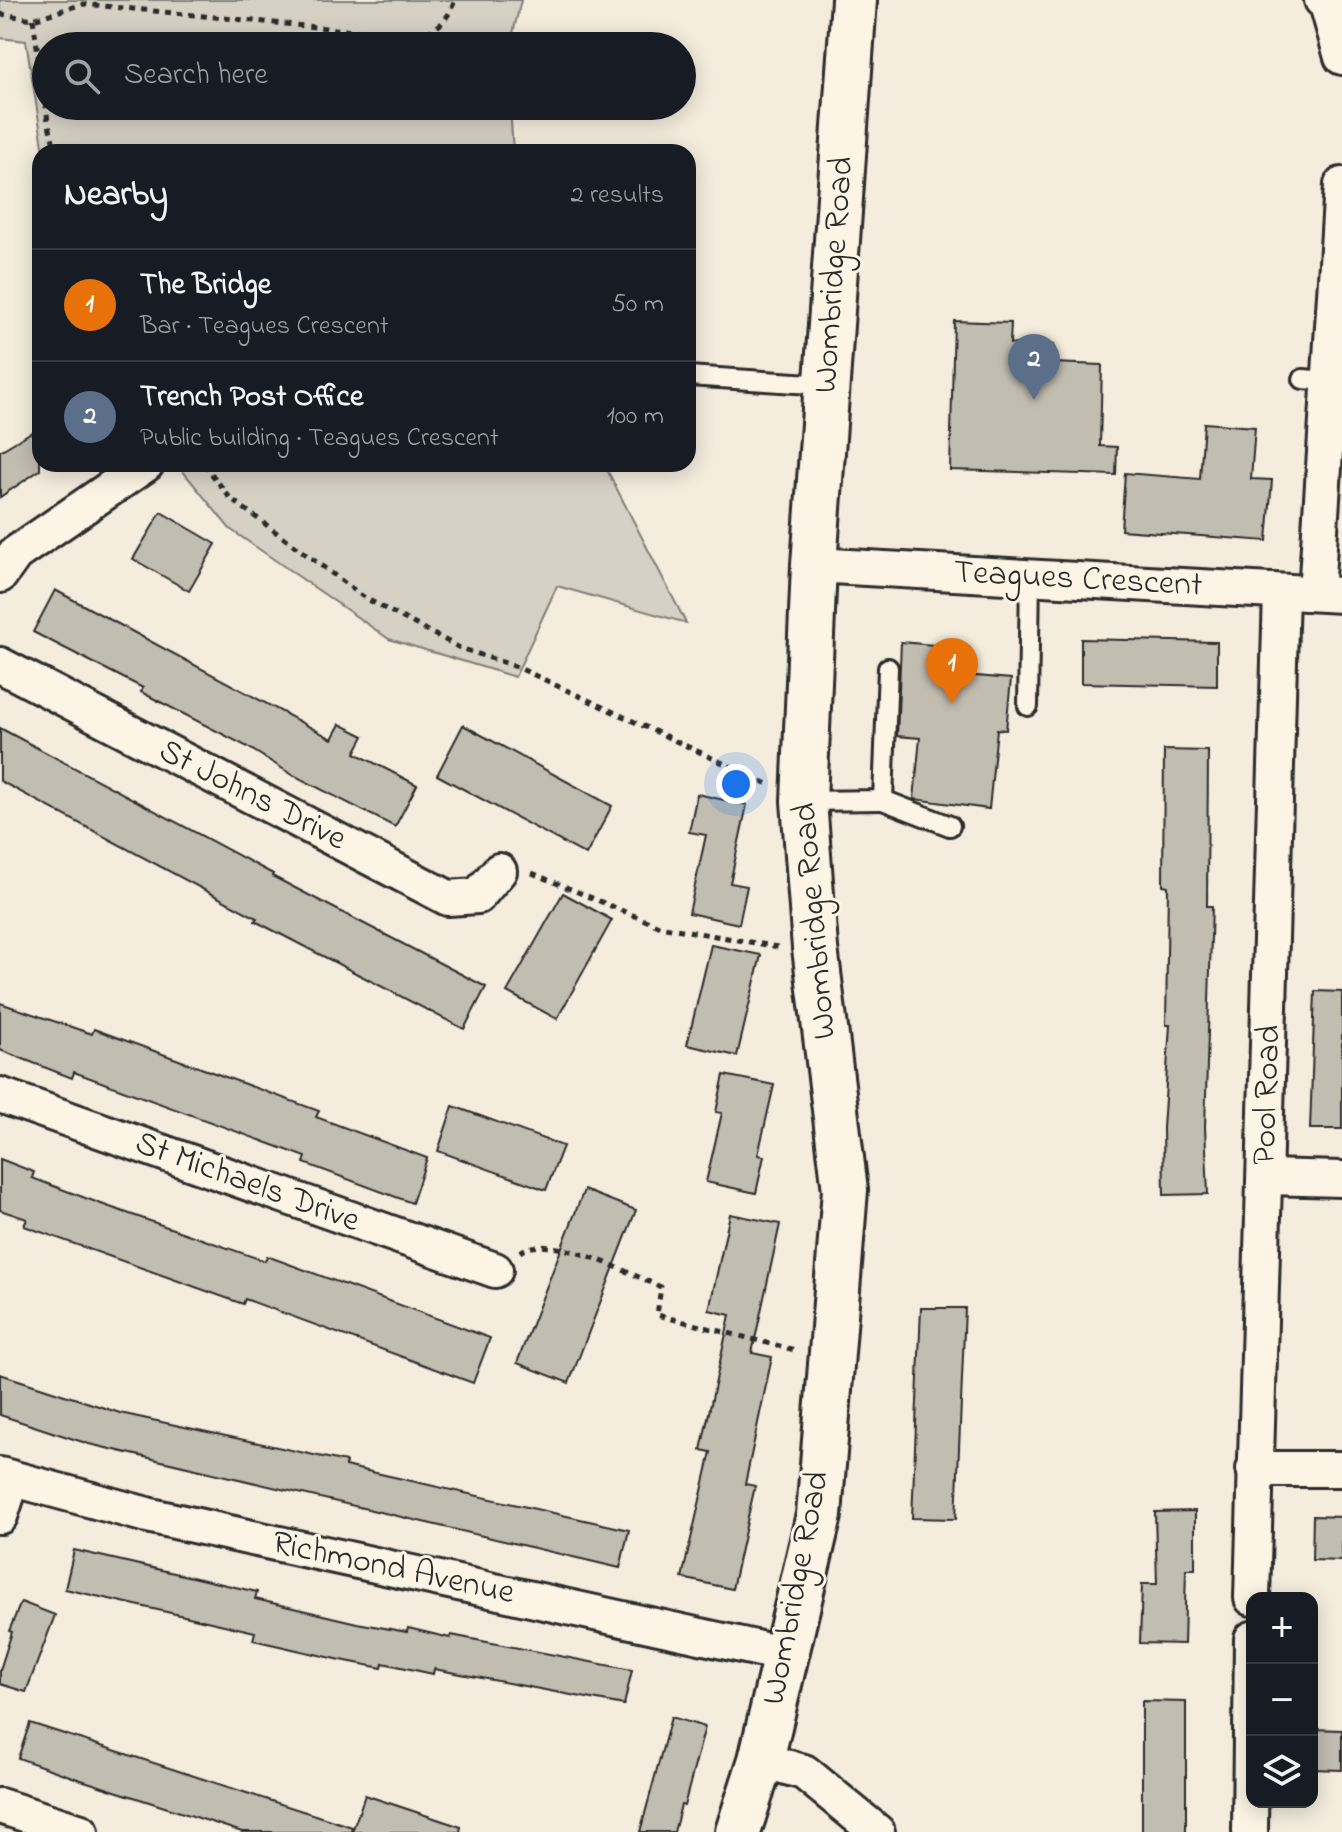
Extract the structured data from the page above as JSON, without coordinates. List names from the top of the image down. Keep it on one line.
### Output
{"streets":{"street":["Wombridge Road","Teagues Crescent","St Johns Drive","Pool Road","St Michaels Drive","Richmond Avenue"]},"crossings":[["Wombridge Road","Teagues Crescent"],["Wombridge Road","Richmond Avenue"],["Teagues Crescent","Pool Road"]],"page":{"search":"Search here","heading":["Nearby","2 results"],"list":[{"mark":"1","name":"The Bridge","note":"Bar · Teagues Crescent","value":"50 m"},{"mark":"2","name":"Trench Post Office","note":"Public building · Teagues Crescent","value":"100 m"}],"pins":["2","1"],"map_buttons":["+","−"]}}
